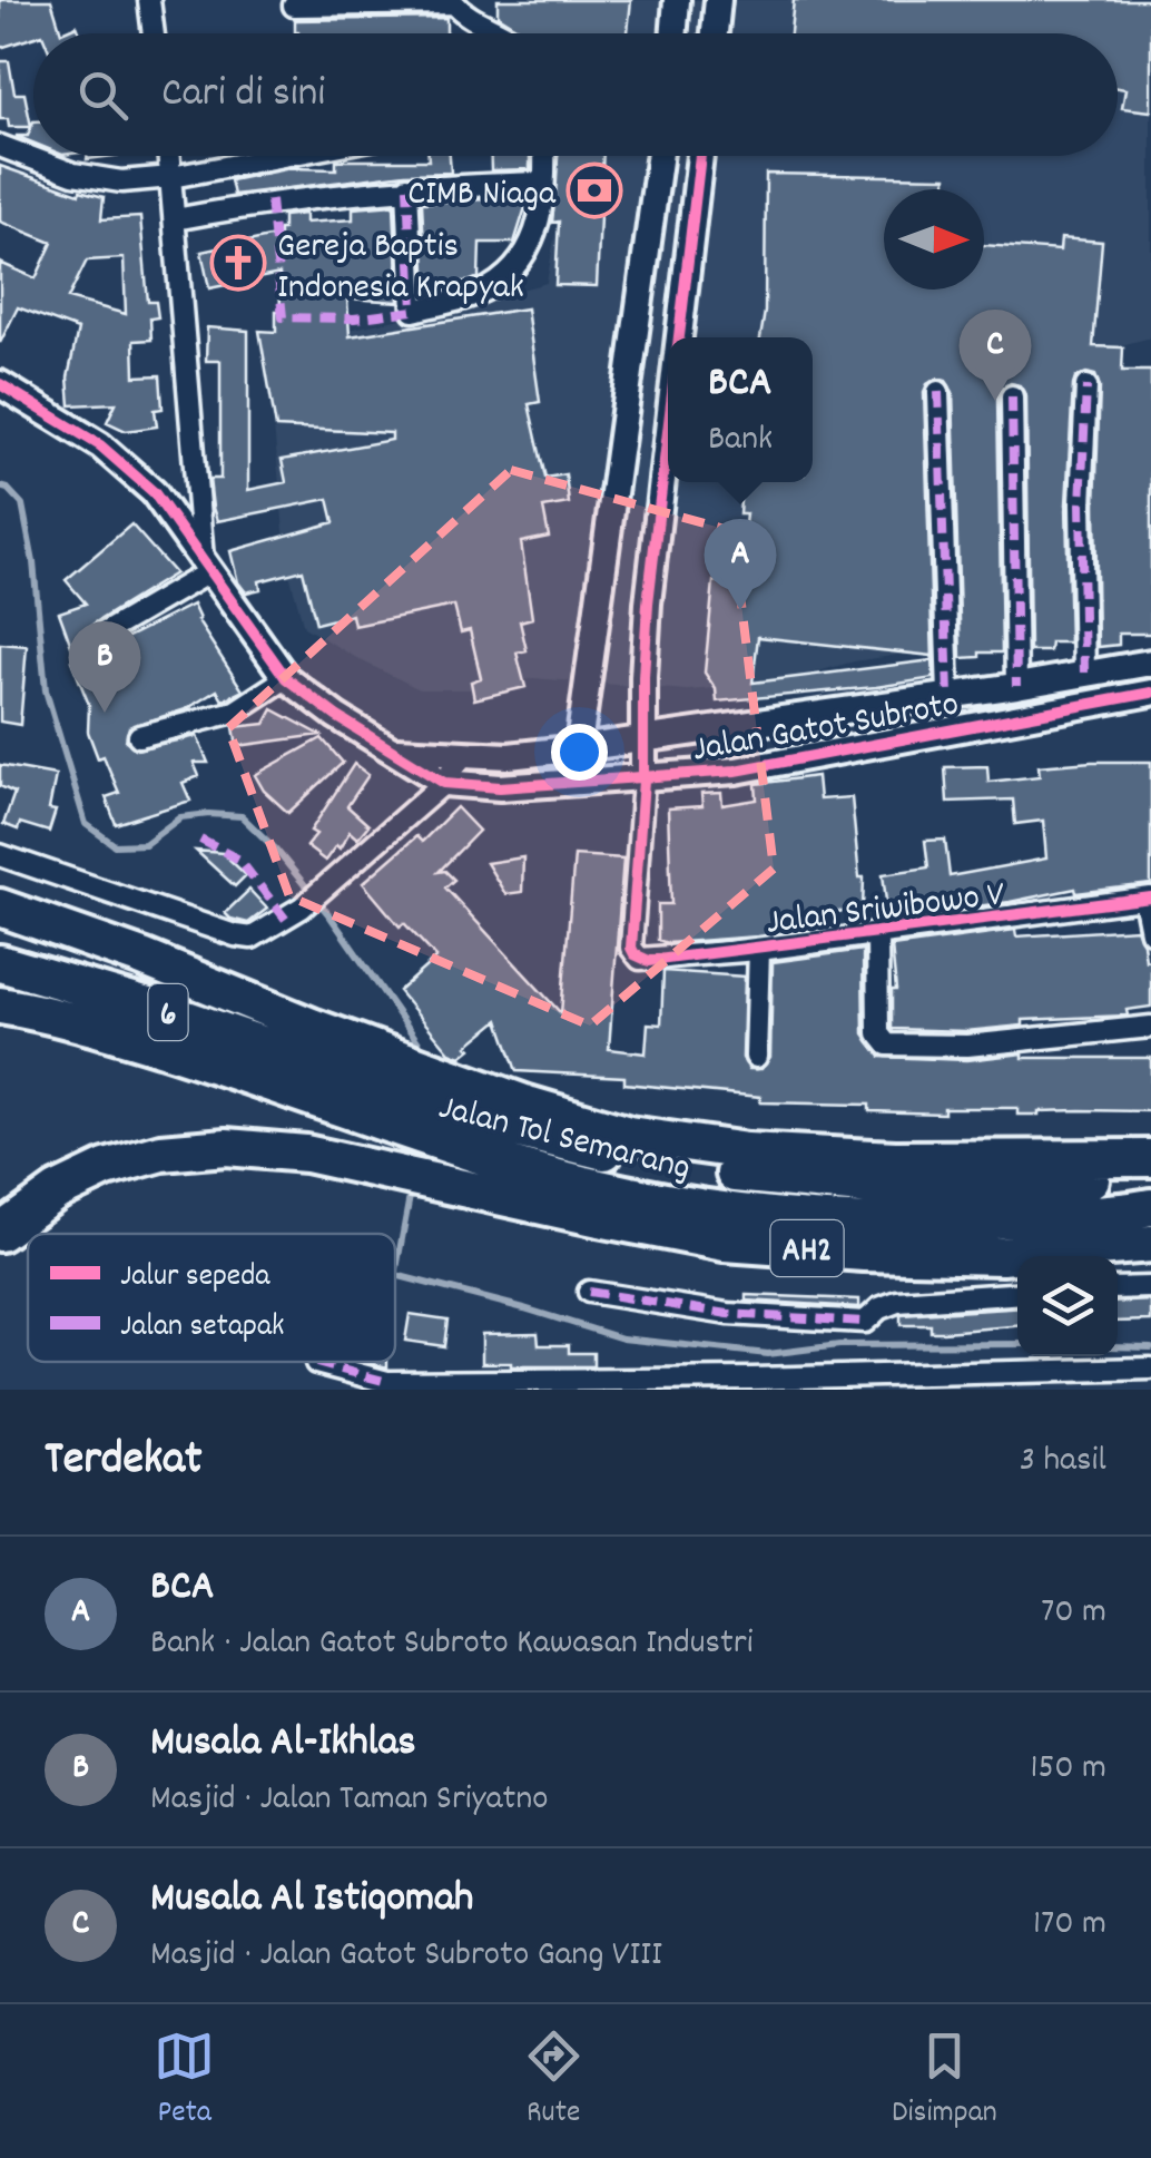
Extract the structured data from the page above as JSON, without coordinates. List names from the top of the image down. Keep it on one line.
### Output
{"streets":{"highway":["6","Jalan Tol Semarang","AH2"],"street":["Jalan Gatot Subroto","Jalan Sriwibowo V"]},"crossings":[["Jalan Gatot Subroto","Jalan Sriwibowo V"],["Jalan Tol Semarang","AH2"]],"places":{"bank":["CIMB Niaga"],"church":["Gereja Baptis Indonesia Krapyak"]},"legend":["Jalur sepeda","Jalan setapak"],"north":"right","page":{"search":"Cari di sini","pins":["C","A","B"],"popup":["BCA","Bank"],"heading":["Terdekat","3 hasil"],"list":[{"mark":"A","name":"BCA","note":"Bank · Jalan Gatot Subroto Kawasan Industri","value":"70 m"},{"mark":"B","name":"Musala Al-Ikhlas","note":"Masjid · Jalan Taman Sriyatno","value":"150 m"},{"mark":"C","name":"Musala Al Istiqomah","note":"Masjid · Jalan Gatot Subroto Gang VIII","value":"170 m"}],"nav":["Peta","Rute","Disimpan"]}}
